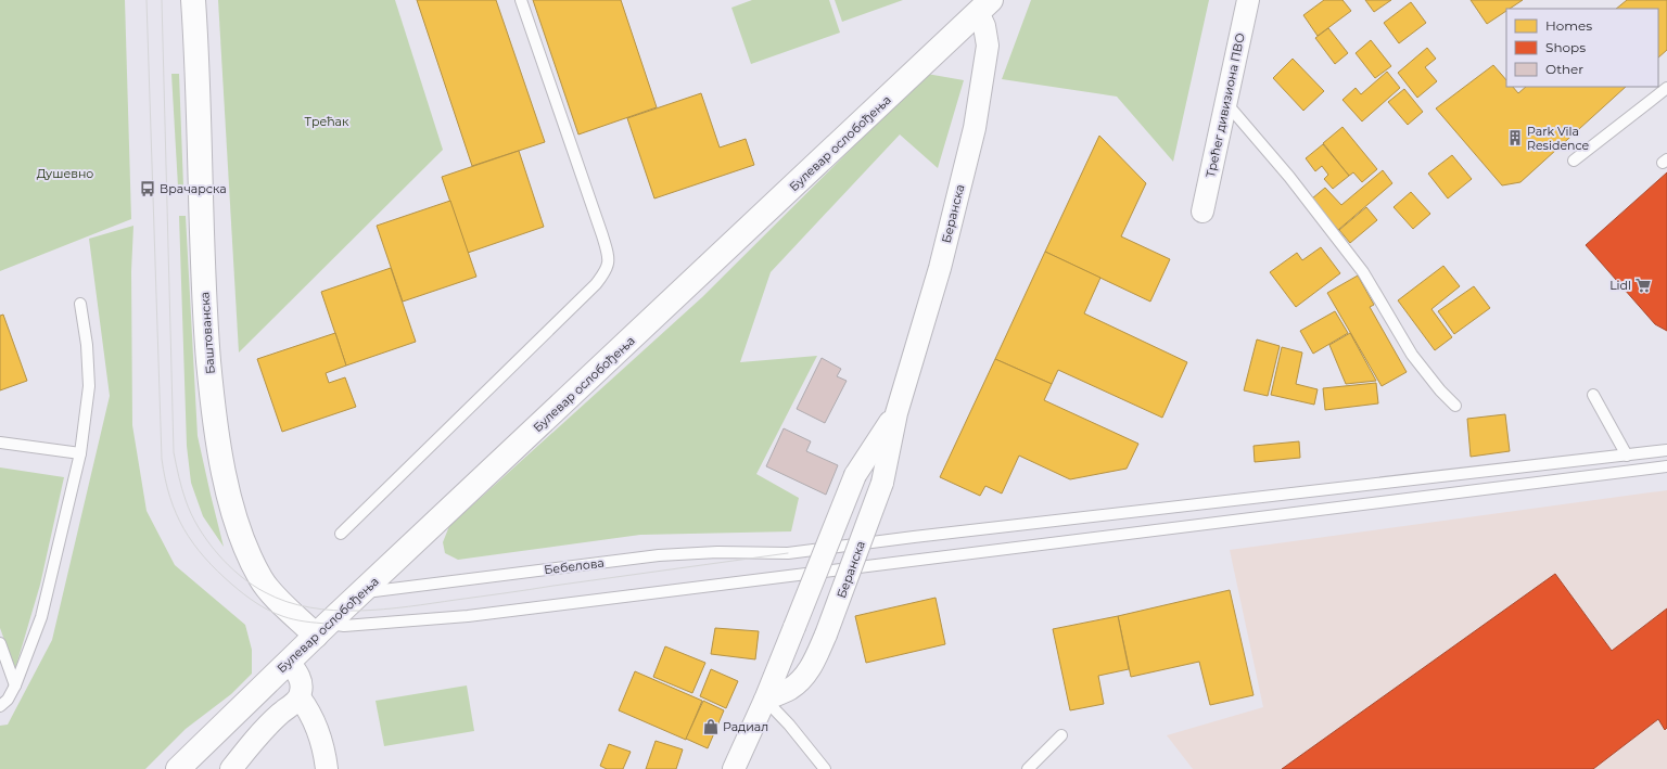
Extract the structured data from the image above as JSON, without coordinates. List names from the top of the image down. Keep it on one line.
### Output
{"streets":{"main road":["Булевар ослобођења","Баштованска"],"street":["Трећег дивизиона ПВО","Беранска"],"lane":["Бебелова"]},"crossings":[["Булевар ослобођења","Беранска"],["Булевар ослобођења","Баштованска"],["Булевар ослобођења","Бебелова"]],"parks":["Трећак","Душевно"],"places":{"building":["Park Vila Residence"],"bus stop":["Врачарска"],"supermarket":["Lidl"],"shop":["Радиал"]},"legend":["Homes","Shops","Other"]}
